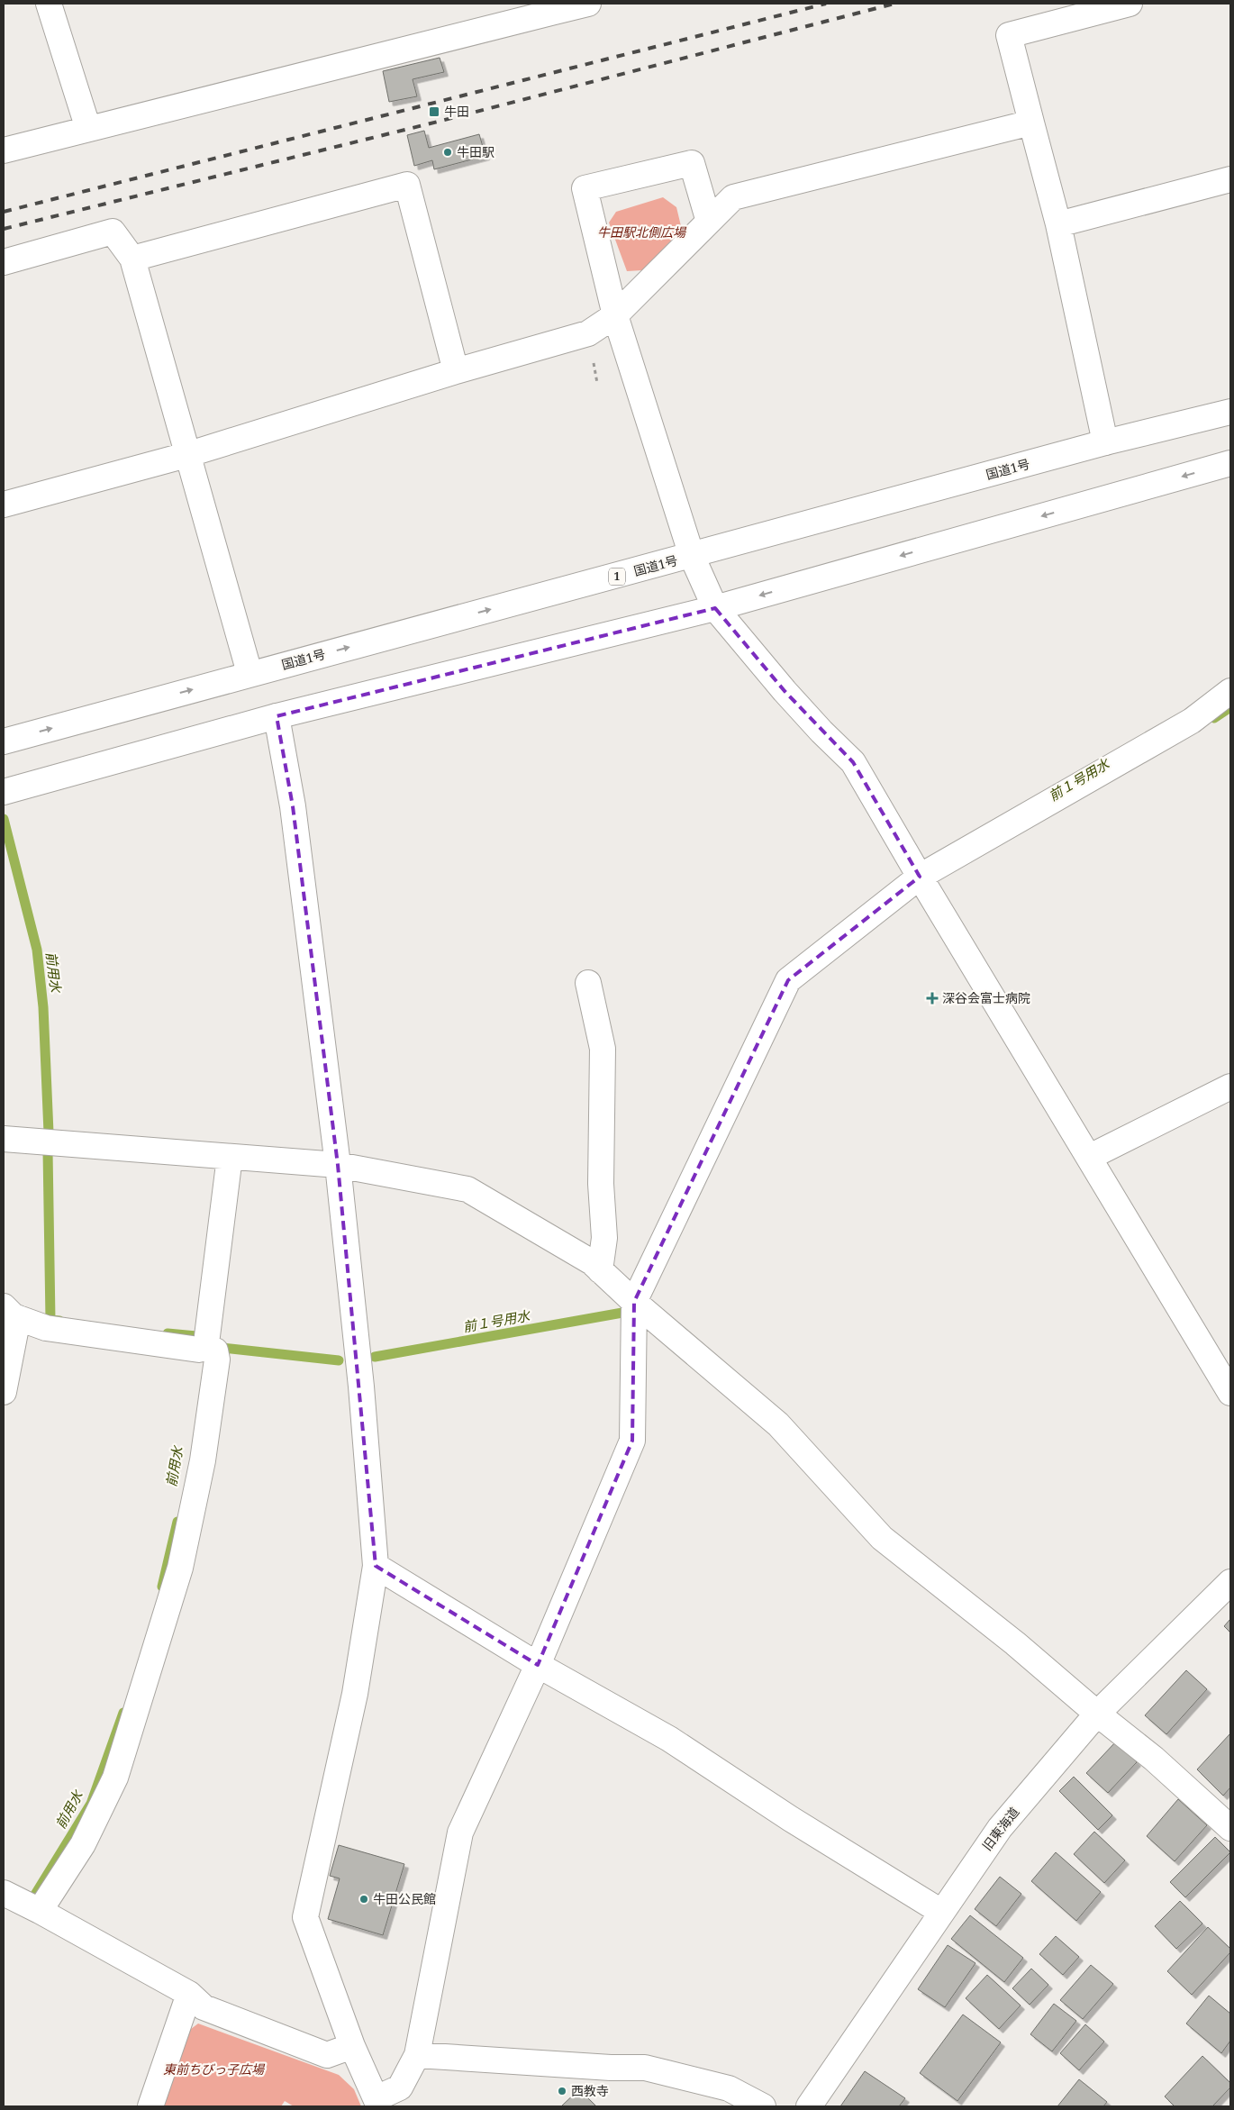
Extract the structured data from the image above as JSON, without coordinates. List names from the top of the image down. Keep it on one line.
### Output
{"streets":{"main road":["国道1号","1","旧東海道"]},"water":["前１号用水","前用水"],"parks":["牛田駅北側広場","東前ちびっ子広場"],"places":{"transit":["牛田"],"other":["牛田駅","牛田公民館","西教寺"],"health":["深谷会富士病院"]}}
